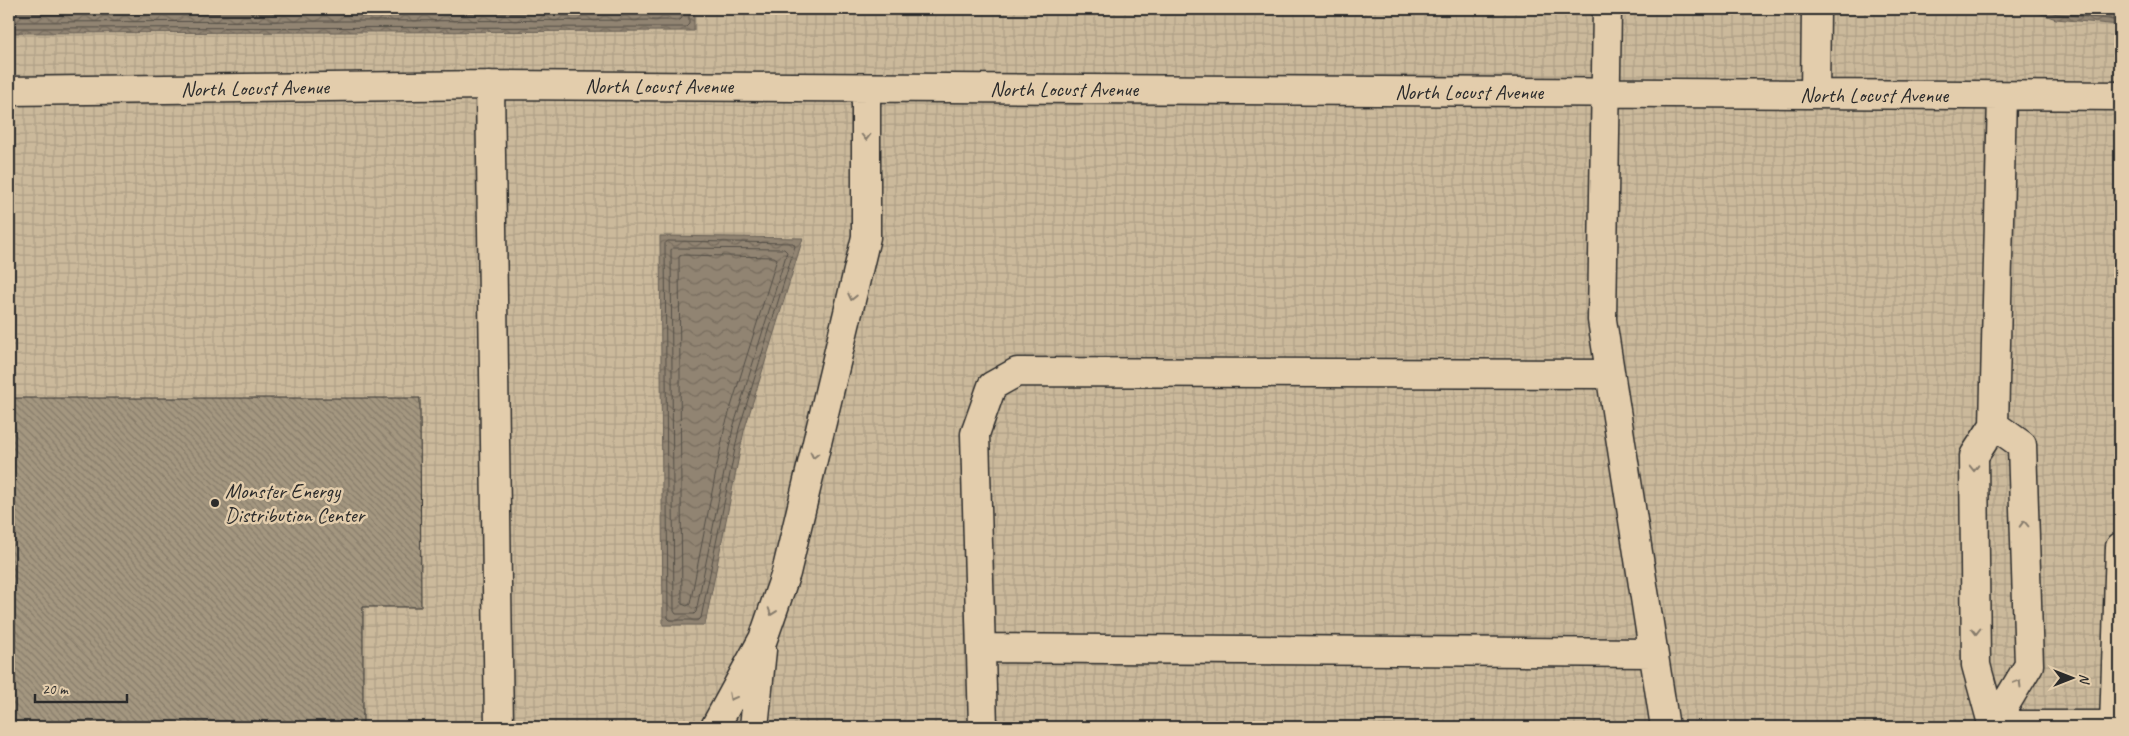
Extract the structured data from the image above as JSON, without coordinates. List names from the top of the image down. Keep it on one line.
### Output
{"streets":{"street":["North Locust Avenue"]},"places":["Monster Energy Distribution Center"],"scale_bar":"20 m","north":"right"}
